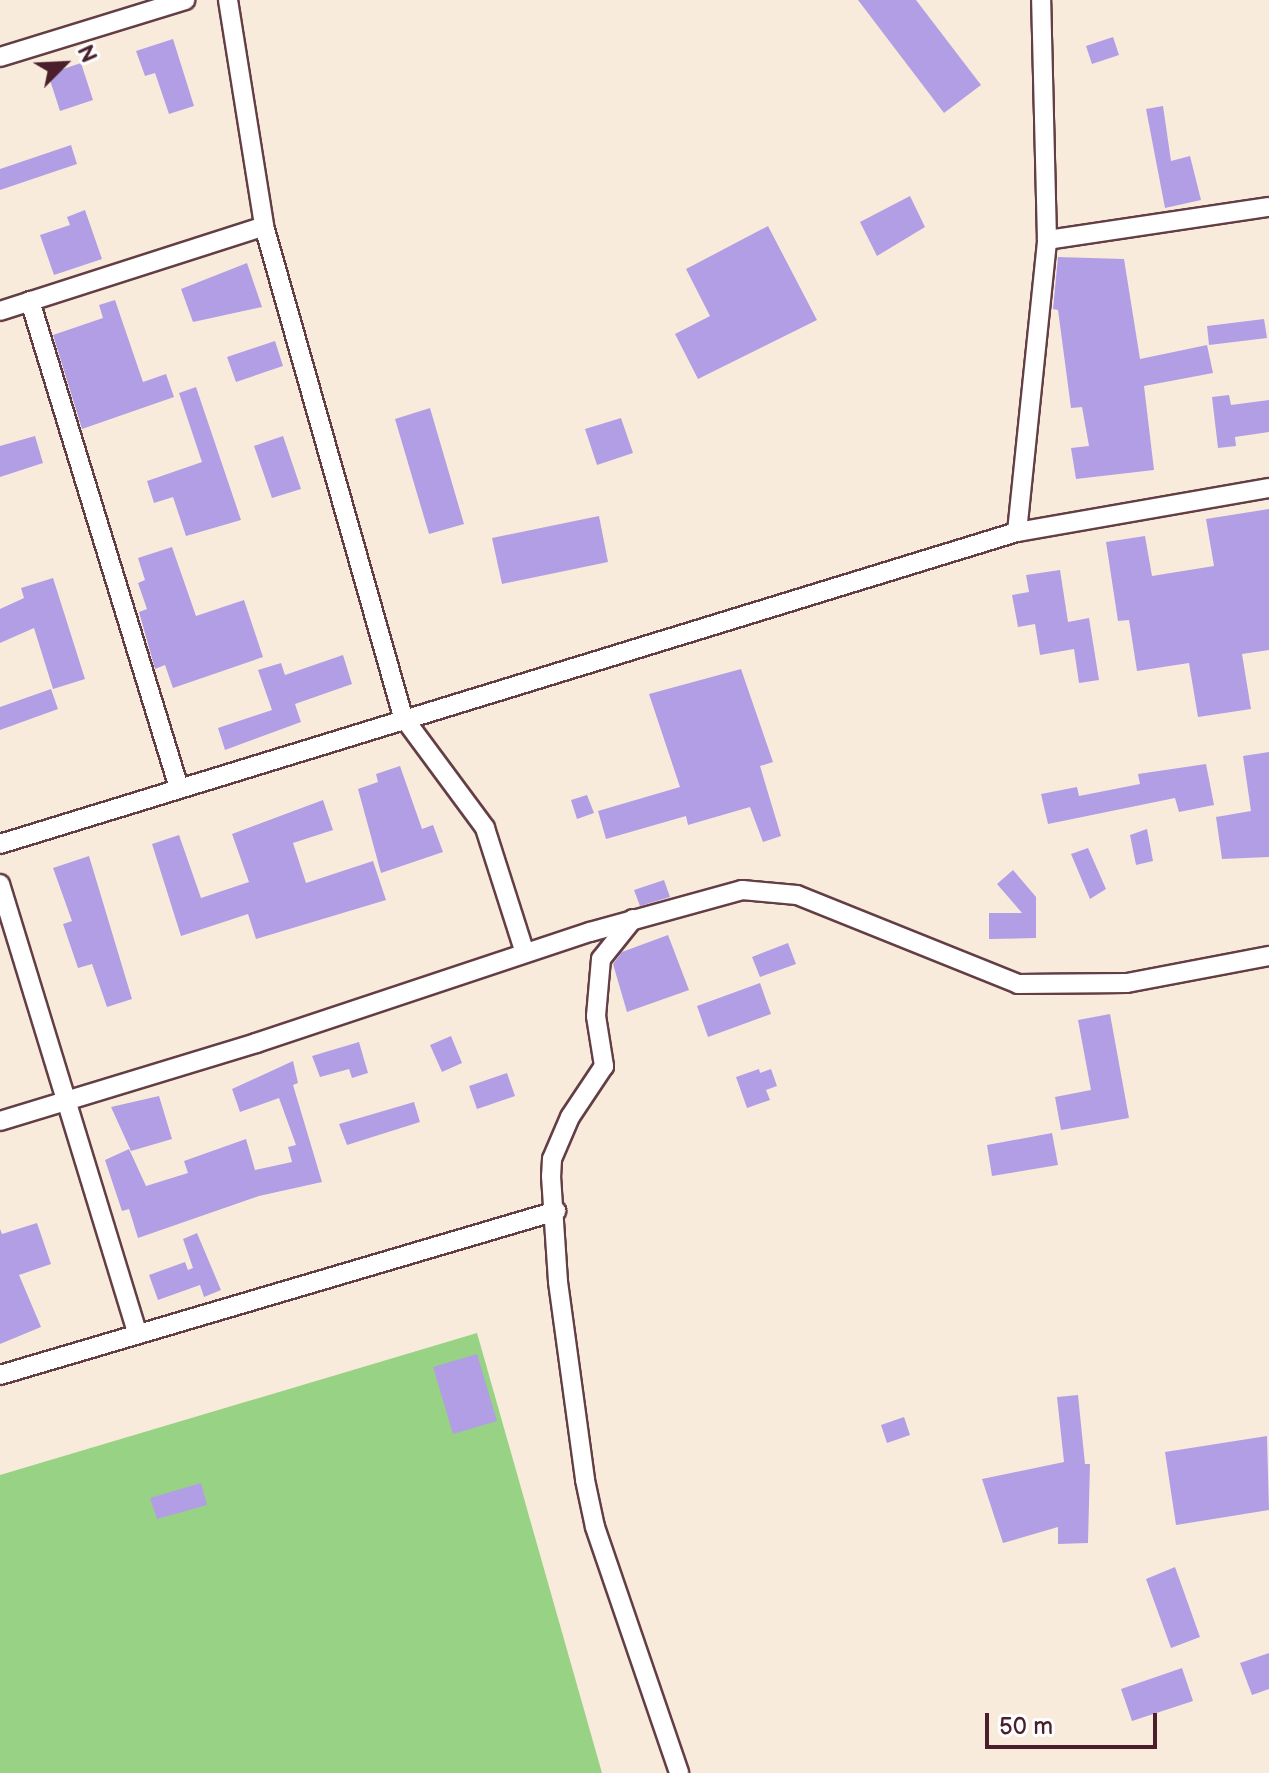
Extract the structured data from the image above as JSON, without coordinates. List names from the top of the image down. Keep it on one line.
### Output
{"scale_bar":"50 m","north":"top right"}
